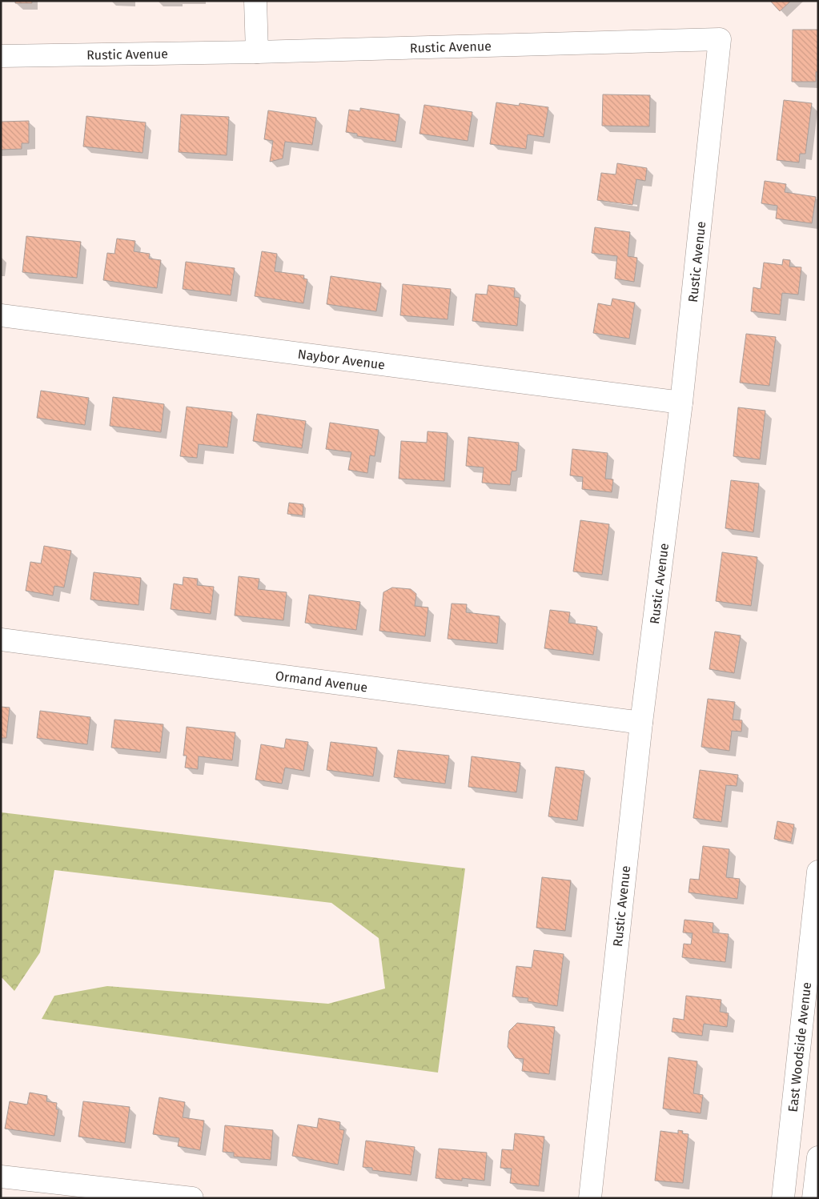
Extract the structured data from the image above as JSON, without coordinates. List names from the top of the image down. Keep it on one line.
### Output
{"streets":{"street":["Rustic Avenue","Naybor Avenue","Ormand Avenue","East Woodside Avenue"]},"crossings":[["Rustic Avenue","Naybor Avenue"],["Rustic Avenue","Ormand Avenue"]]}
